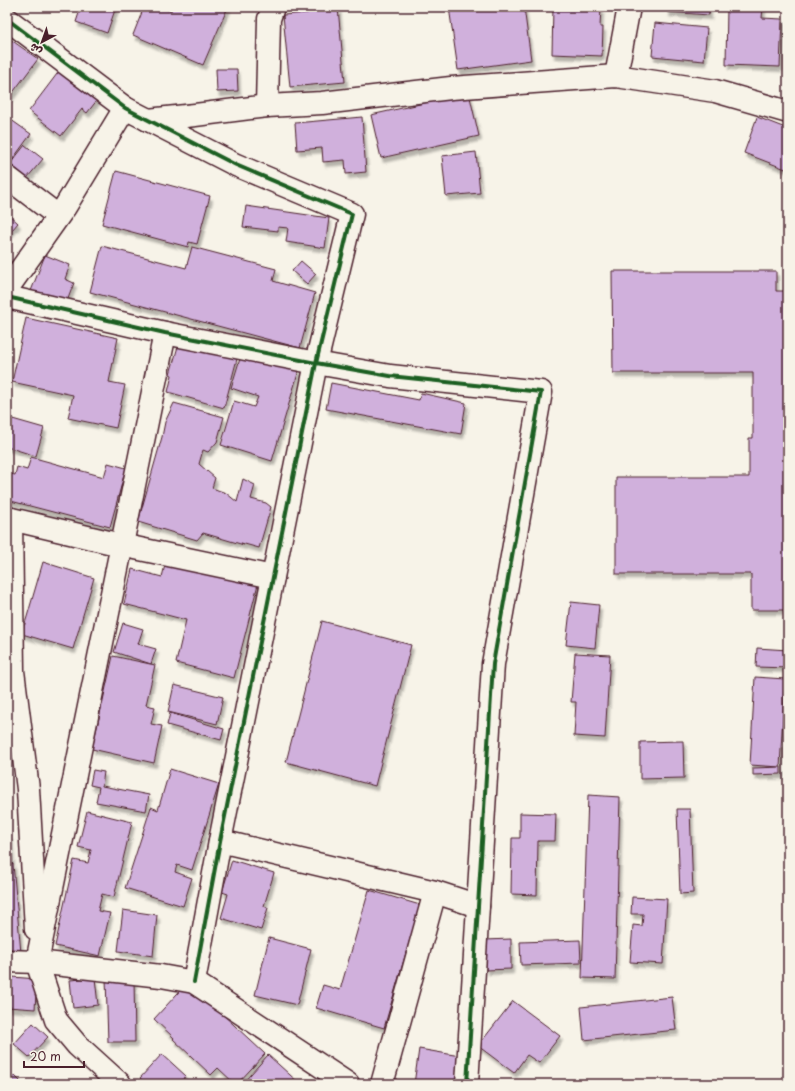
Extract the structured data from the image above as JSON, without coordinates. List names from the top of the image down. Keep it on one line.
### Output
{"scale_bar":"20 m","north":"bottom left"}
